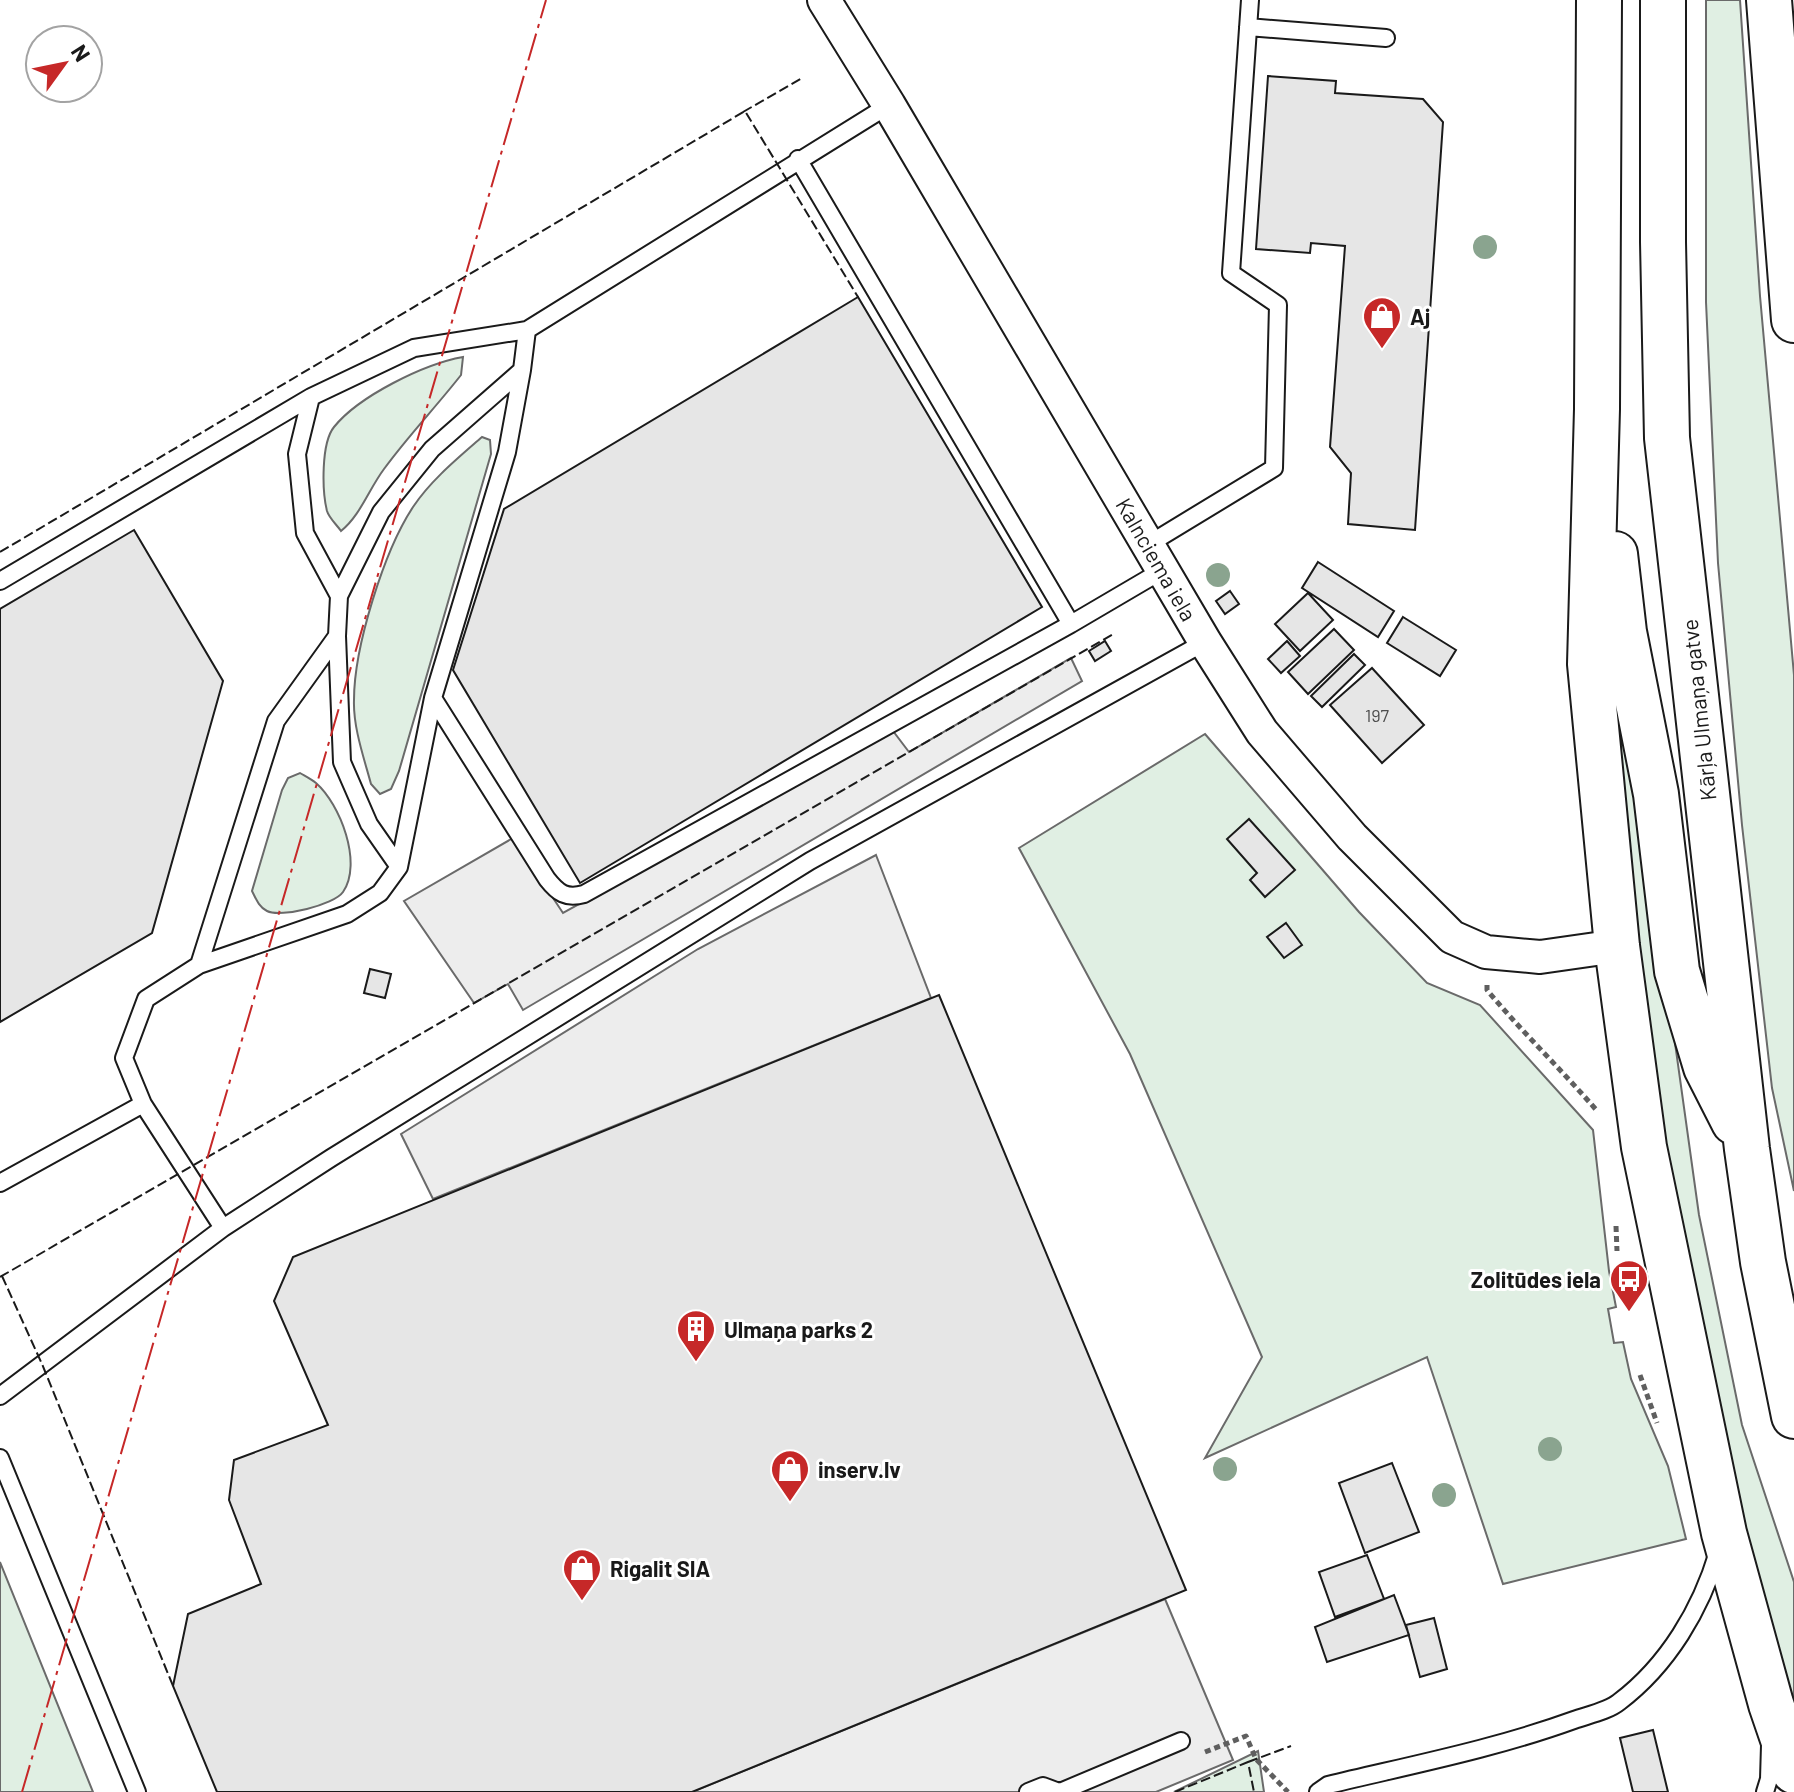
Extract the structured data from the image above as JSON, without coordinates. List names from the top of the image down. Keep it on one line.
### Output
{"streets":{"highway":["Kārļa Ulmaņa gatve"],"street":["Kalnciema iela"]},"places":{"shop":["Aj","inserv.lv","Rigalit SIA"],"bus stop":["Zolitūdes iela"],"building":["Ulmaņa parks 2"]},"house_numbers":["197"],"north":"top right"}
